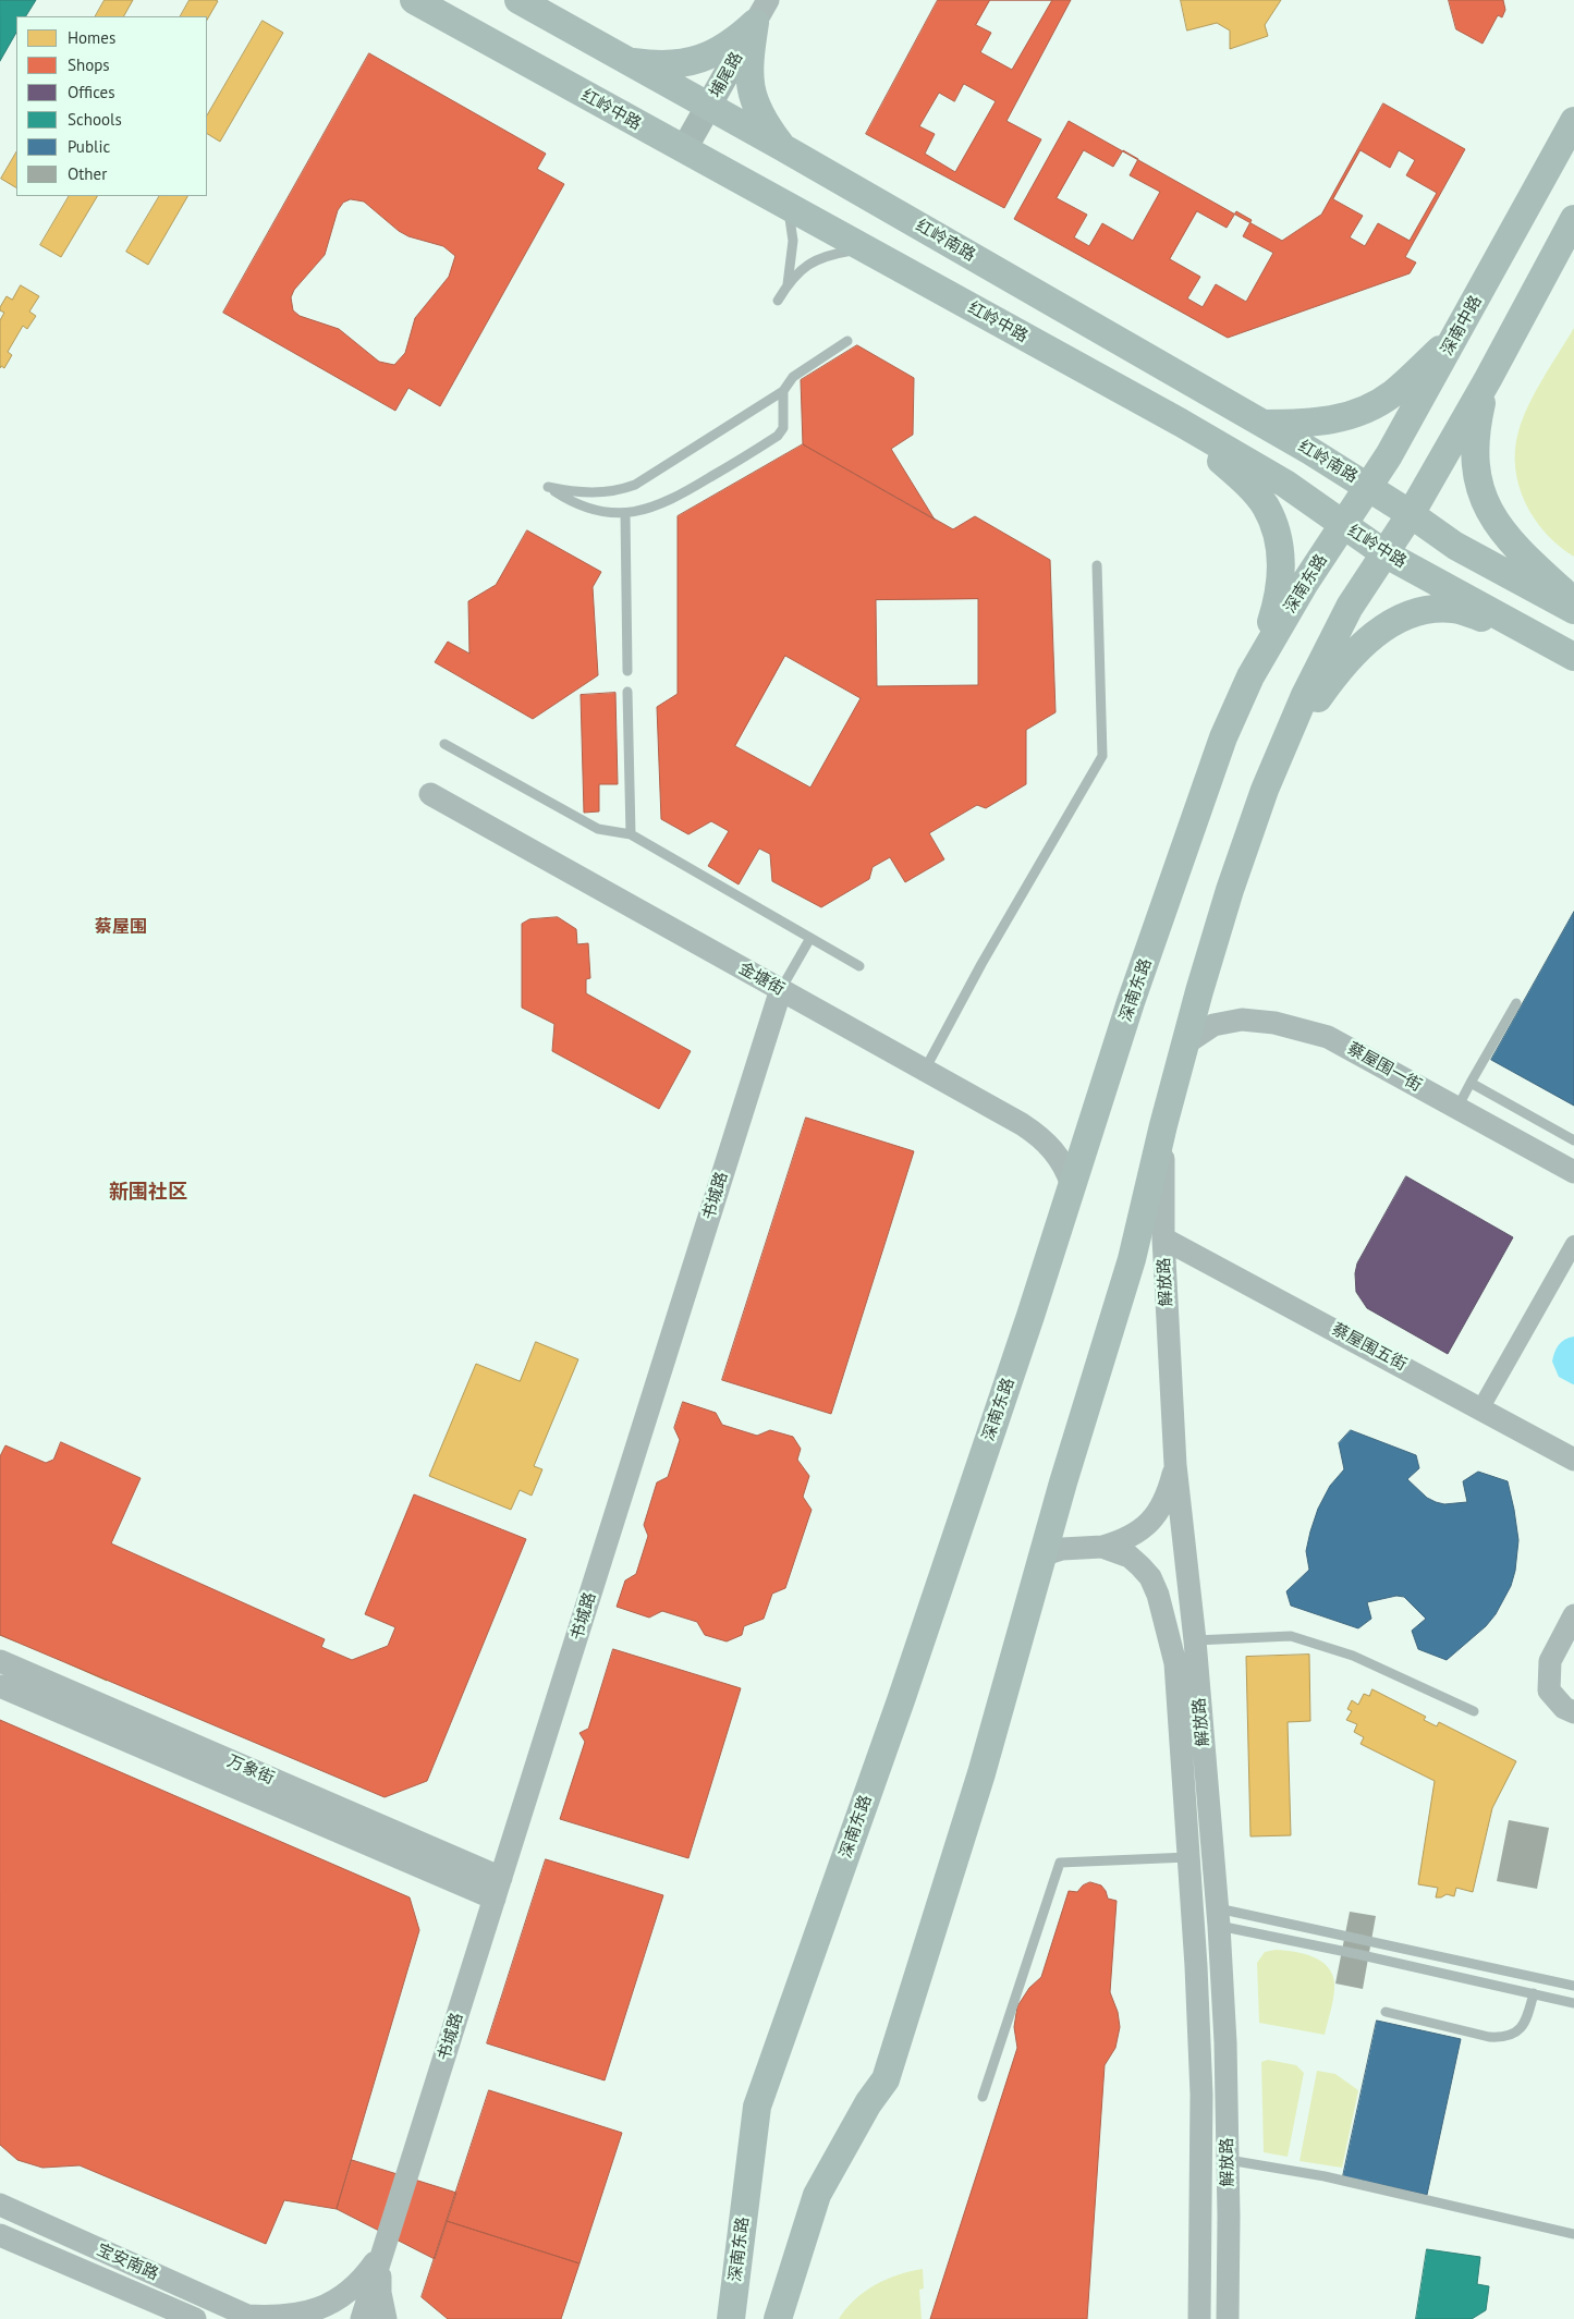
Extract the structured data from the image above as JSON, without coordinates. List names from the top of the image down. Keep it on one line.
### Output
{"streets":{"main road":["埔尾路","红岭中路","红岭南路","深南中路","深南东路"],"street":["金塘街","蔡屋围一街","书城路","解放路","蔡屋围五街","万象街","宝安南路"]},"crossings":[["埔尾路","红岭中路"],["埔尾路","红岭南路"],["红岭中路","深南中路"],["红岭中路","深南东路"],["红岭南路","深南中路"],["深南中路","深南东路"],["深南东路","金塘街"],["金塘街","书城路"],["书城路","万象街"],["书城路","宝安南路"],["解放路","蔡屋围五街"]],"districts":["蔡屋围","新围社区"],"legend":["Homes","Shops","Offices","Schools","Public","Other"]}
